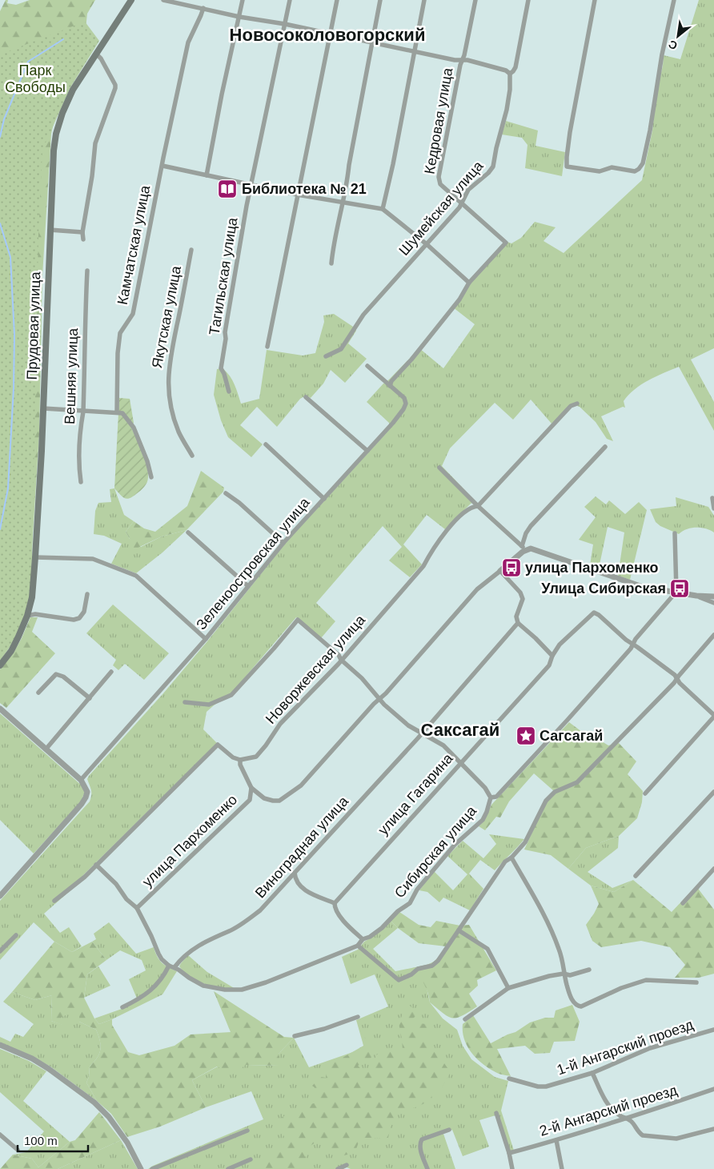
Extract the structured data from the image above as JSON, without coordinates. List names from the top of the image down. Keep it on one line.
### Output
{"streets":{"main road":["Прудовая улица"],"street":["Кедровая улица","Шумейская улица","Камчатская улица","Тагильская улица","Якутская улица","Вешняя улица","Зеленоостровская улица","Новоржевская улица","улица Гагарина","улица Пархоменко","Виноградная улица","Сибирская улица","1-й Ангарский проезд","2-й Ангарский проезд"]},"crossings":[["Кедровая улица","Шумейская улица"],["улица Гагарина","Сибирская улица"],["Виноградная улица","Сибирская улица"]],"districts":["Новосоколовогорский","Саксагай"],"parks":["Парк Свободы"],"places":{"library":["Библиотека № 21"],"bus stop":["улица Пархоменко","Улица Сибирская"],"place":["Сагсагай"]},"scale_bar":"100 m","north":"bottom left"}
